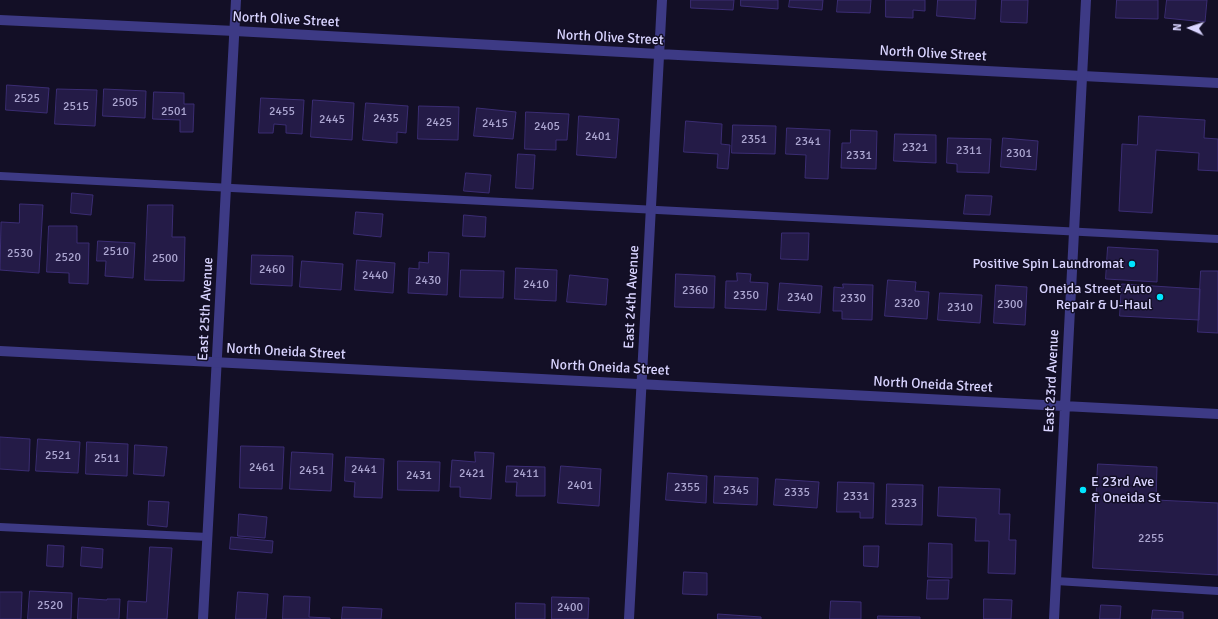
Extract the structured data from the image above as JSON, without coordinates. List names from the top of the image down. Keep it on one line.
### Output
{"streets":{"street":["North Olive Street","East 24th Avenue","East 25th Avenue","North Oneida Street","East 23rd Avenue"]},"crossings":[["North Olive Street","East 24th Avenue"],["North Olive Street","East 25th Avenue"],["North Olive Street","East 23rd Avenue"],["East 24th Avenue","North Oneida Street"],["East 25th Avenue","North Oneida Street"],["North Oneida Street","East 23rd Avenue"]],"places":["Positive Spin Laundromat","Oneida Street Auto Repair & U-Haul","E 23rd Ave & Oneida St"],"house_numbers":["2525","2505","2515","2501","2455","2435","2445","2425","2415","2405","2401","2351","2341","2321","2311","2301","2331","2510","2530","2520","2500","2460","2440","2430","2410","2360","2350","2340","2330","2320","2300","2310","2521","2511","2461","2441","2451","2421","2411","2431","2401","2355","2345","2335","2331","2323","2255","2520","2400"],"north":"left"}
